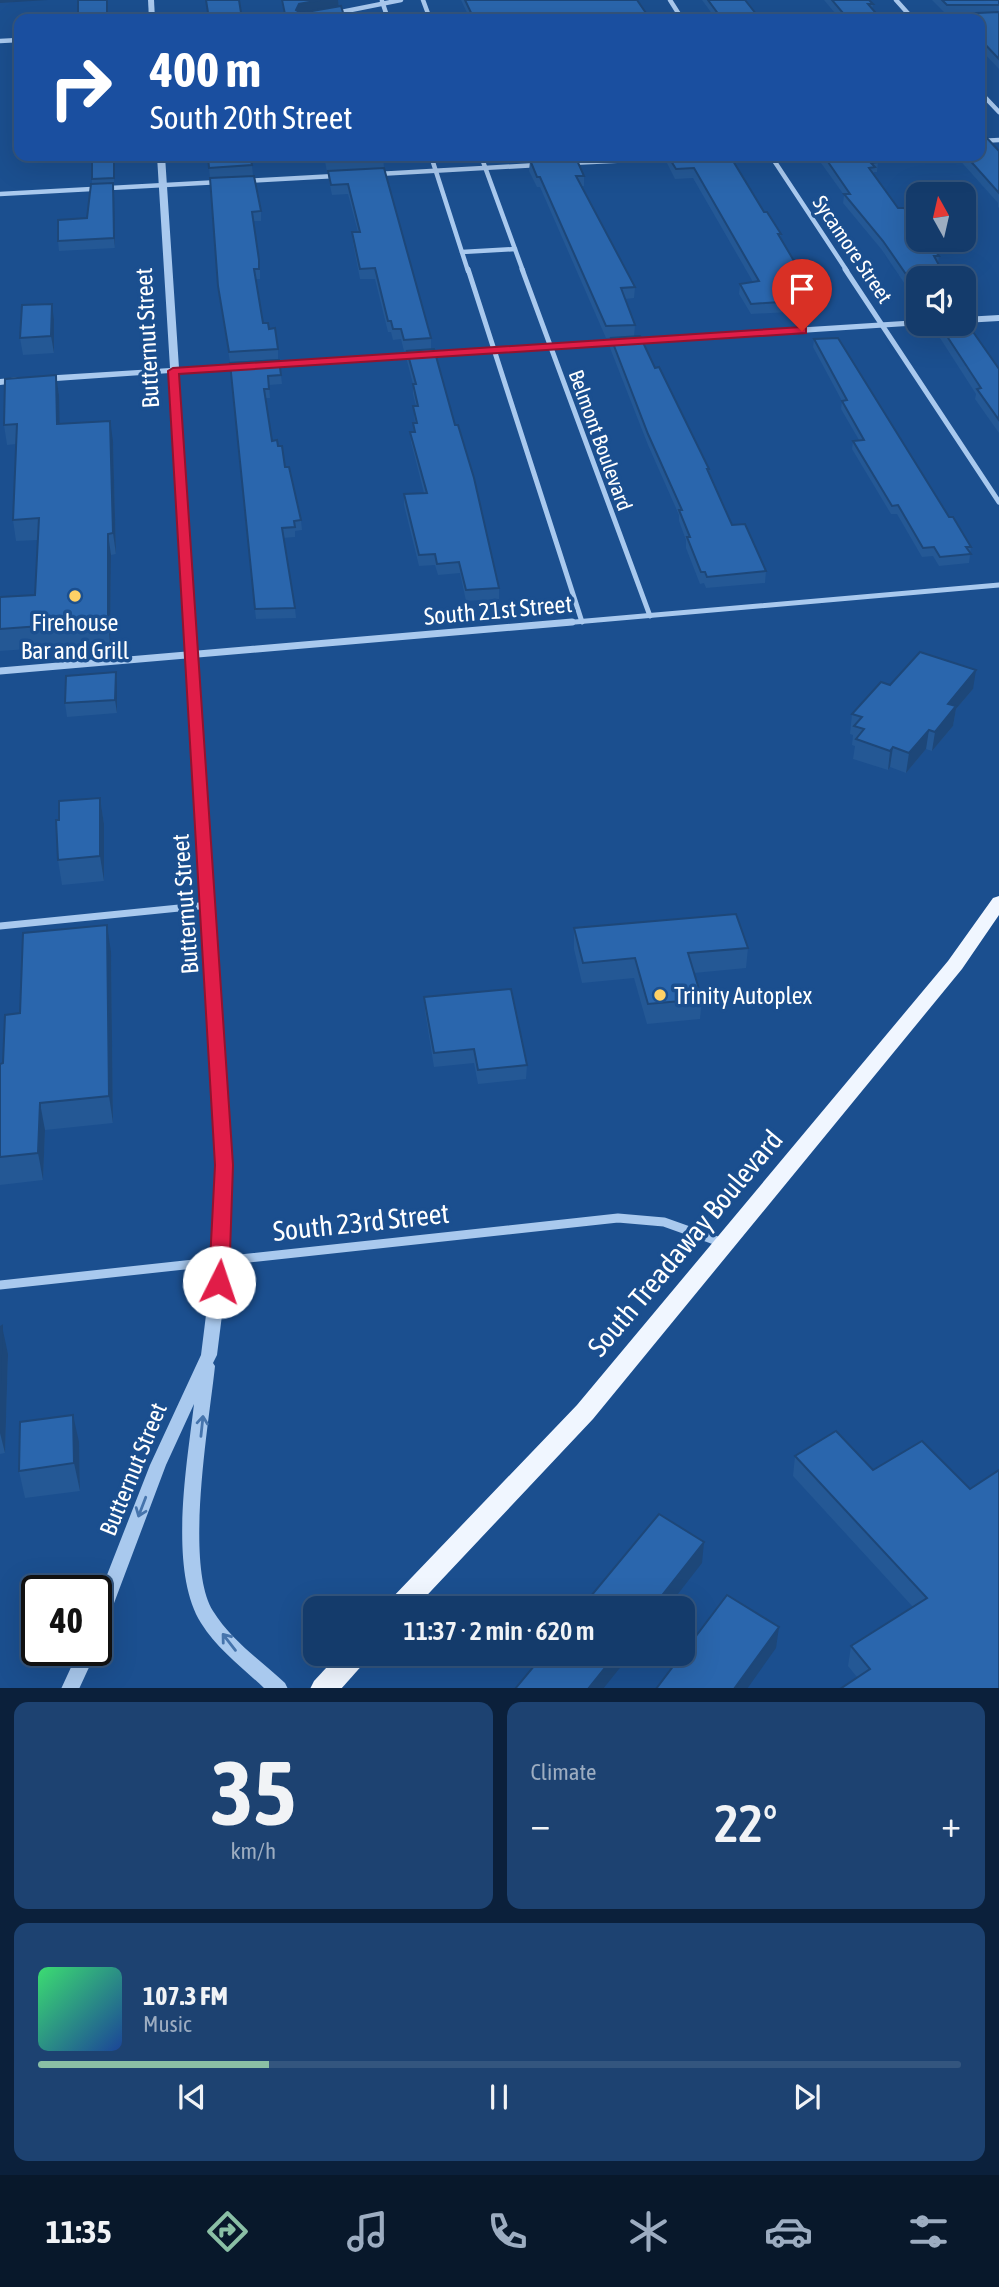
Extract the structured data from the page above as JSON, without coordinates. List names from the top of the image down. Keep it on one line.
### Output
{"streets":{"main road":["South Treadaway Boulevard"],"street":["Sycamore Street","Butternut Street","Belmont Boulevard","South 21st Street","South 23rd Street"]},"crossings":[["Butternut Street","South 21st Street"],["Butternut Street","South 23rd Street"],["Belmont Boulevard","South 21st Street"],["South 23rd Street","South Treadaway Boulevard"]],"places":["Firehouse Bar and Grill","Trinity Autoplex"],"north":"top","page":{"turn":["400 m","South 20th Street"],"limit":"40","trip":"11:37 · 2 min · 620 m","tile":[["35","km/h"],"Climate"],"heat":["−","22°","+"],"song":["107.3 FM","Music"],"tabs":"11:35"}}
